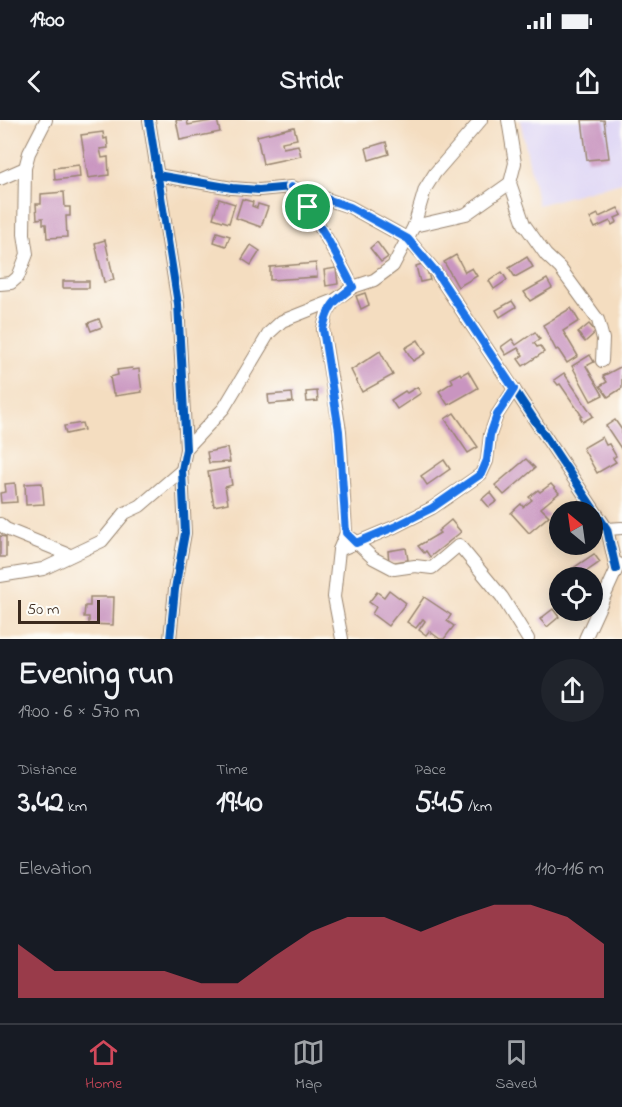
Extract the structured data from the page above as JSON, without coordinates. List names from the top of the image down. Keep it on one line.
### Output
{"scale_bar":"50 m","north":"top left","page":{"status":"19:00","header":"Stridr","scale":"50 m","heading":["Evening run","19:00 · 6 × 570 m"],"stats":[["Distance","3.42 km"],["Time","19:40"],["Pace","5:45 /km"]],"chart":["Elevation","110–116 m"],"tabs":["Home","Map","Saved"]}}
